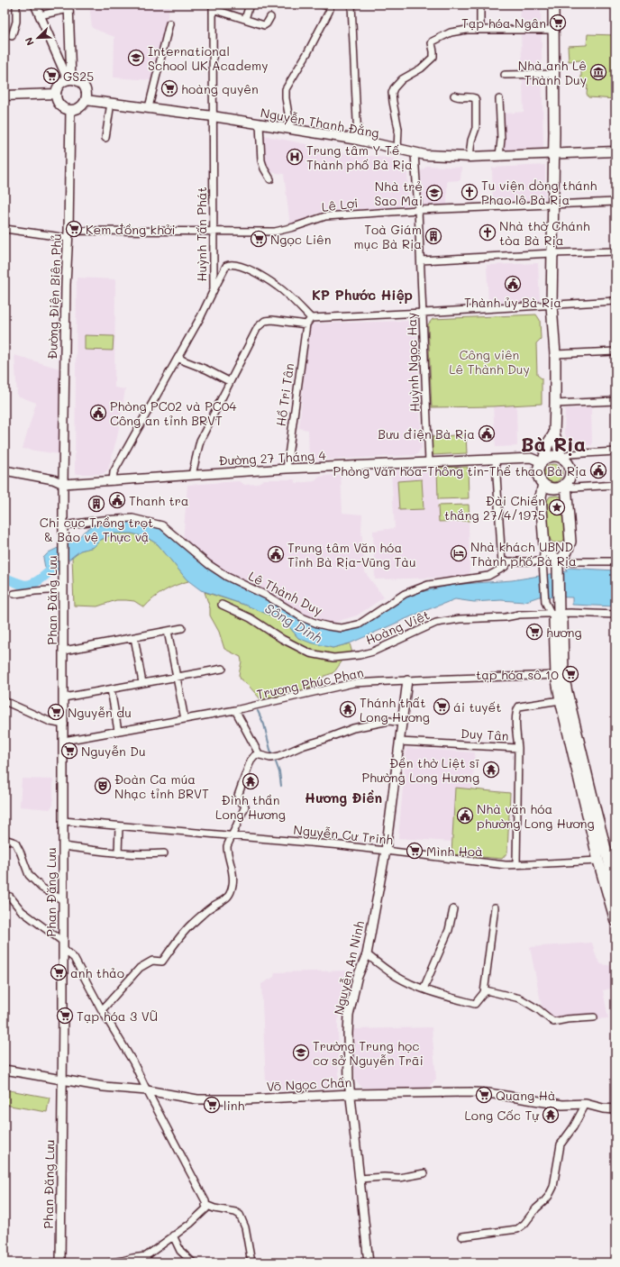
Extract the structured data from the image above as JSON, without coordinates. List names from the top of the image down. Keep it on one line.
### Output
{"streets":{"main road":["Nguyễn Thanh Đằng"],"street":["Lê Lợi","Huỳnh Tấn Phát","Đường Điện Biên Phủ","Huỳnh Ngọc Hay","Hồ Tri Tân","Đường 27 Tháng 4","Lê Thành Duy","Phan Đăng Lưu","Hoàng Việt","Trương Phúc Phan","Duy Tân","Nguyễn Cư Trinh","Nguyễn An Ninh","Võ Ngọc Chấn"]},"crossings":[["Nguyễn Thanh Đằng","Huỳnh Tấn Phát"],["Nguyễn Thanh Đằng","Đường Điện Biên Phủ"],["Nguyễn Thanh Đằng","Huỳnh Ngọc Hay"],["Lê Lợi","Huỳnh Tấn Phát"],["Lê Lợi","Đường Điện Biên Phủ"],["Lê Lợi","Huỳnh Ngọc Hay"],["Huỳnh Tấn Phát","Đường 27 Tháng 4"],["Đường Điện Biên Phủ","Đường 27 Tháng 4"],["Đường Điện Biên Phủ","Lê Thành Duy"],["Đường Điện Biên Phủ","Phan Đăng Lưu"],["Huỳnh Ngọc Hay","Đường 27 Tháng 4"],["Hồ Tri Tân","Đường 27 Tháng 4"],["Lê Thành Duy","Phan Đăng Lưu"],["Phan Đăng Lưu","Trương Phúc Phan"],["Phan Đăng Lưu","Nguyễn Cư Trinh"],["Phan Đăng Lưu","Võ Ngọc Chấn"],["Trương Phúc Phan","Nguyễn An Ninh"],["Duy Tân","Nguyễn Cư Trinh"],["Duy Tân","Nguyễn An Ninh"],["Nguyễn Cư Trinh","Nguyễn An Ninh"],["Nguyễn An Ninh","Võ Ngọc Chấn"]],"districts":["KP Phước Hiệp","Bà Rịa","Hương Điền"],"water":["Sông Dinh"],"parks":["Công viên Lê Thành Duy"],"places":{"supermarket":["Tạp hóa Ngân","GS25","hoàng quyên","Kem đồng khởi","Ngọc Liên","hương","tạp hóa sô 10","ái tuyết","Nguyễn du","Nguyễn Du","Mình Hoà","anh thảo","Tạp hóa 3 VŨ","Quang Hà","linh"],"school or university":["International School UK Academy","Nhà trẻ Sao Mai","Trường Trung học cơ sở Nguyễn Trãi"],"museum":["Nhà anh Lê Thành Duy"],"hospital":["Trung tâm Y Tế Thành phố Bà Rịa"],"church":["Tu viện dòng thánh Phao lô Bà Rịa","Nhà thờ Chánh tòa Bà Rịa"],"building":["Toà Giám mục Bà Rịa","Chi cục Trồng trọt & Bảo vệ Thực vậ"],"public building":["Thành ủy Bà Rịa","Phòng PC02 và PC04 Công an tỉnh BRVT","Bưu điện Bà Rịa","Phòng Văn hóa-Thông tin-Thể thao Bà Rịa","Thanh tra","Trung tâm Văn hóa Tỉnh Bà Rịa-Vũng Tàu","Nhà văn hóa phường Long Hương"],"place":["Đài Chiến thắng 27/4/1975"],"hotel":["Nhà khách UBND Thành phố Bà Rịa"],"temple":["Thánh thất Long Hương","Đền thờ Liệt sĩ Phường Long Hương","Đình thần Long Hương","Long Cốc Tự"],"theatre":["Đoàn Ca múa Nhạc tỉnh BRVT"]},"north":"bottom left"}
